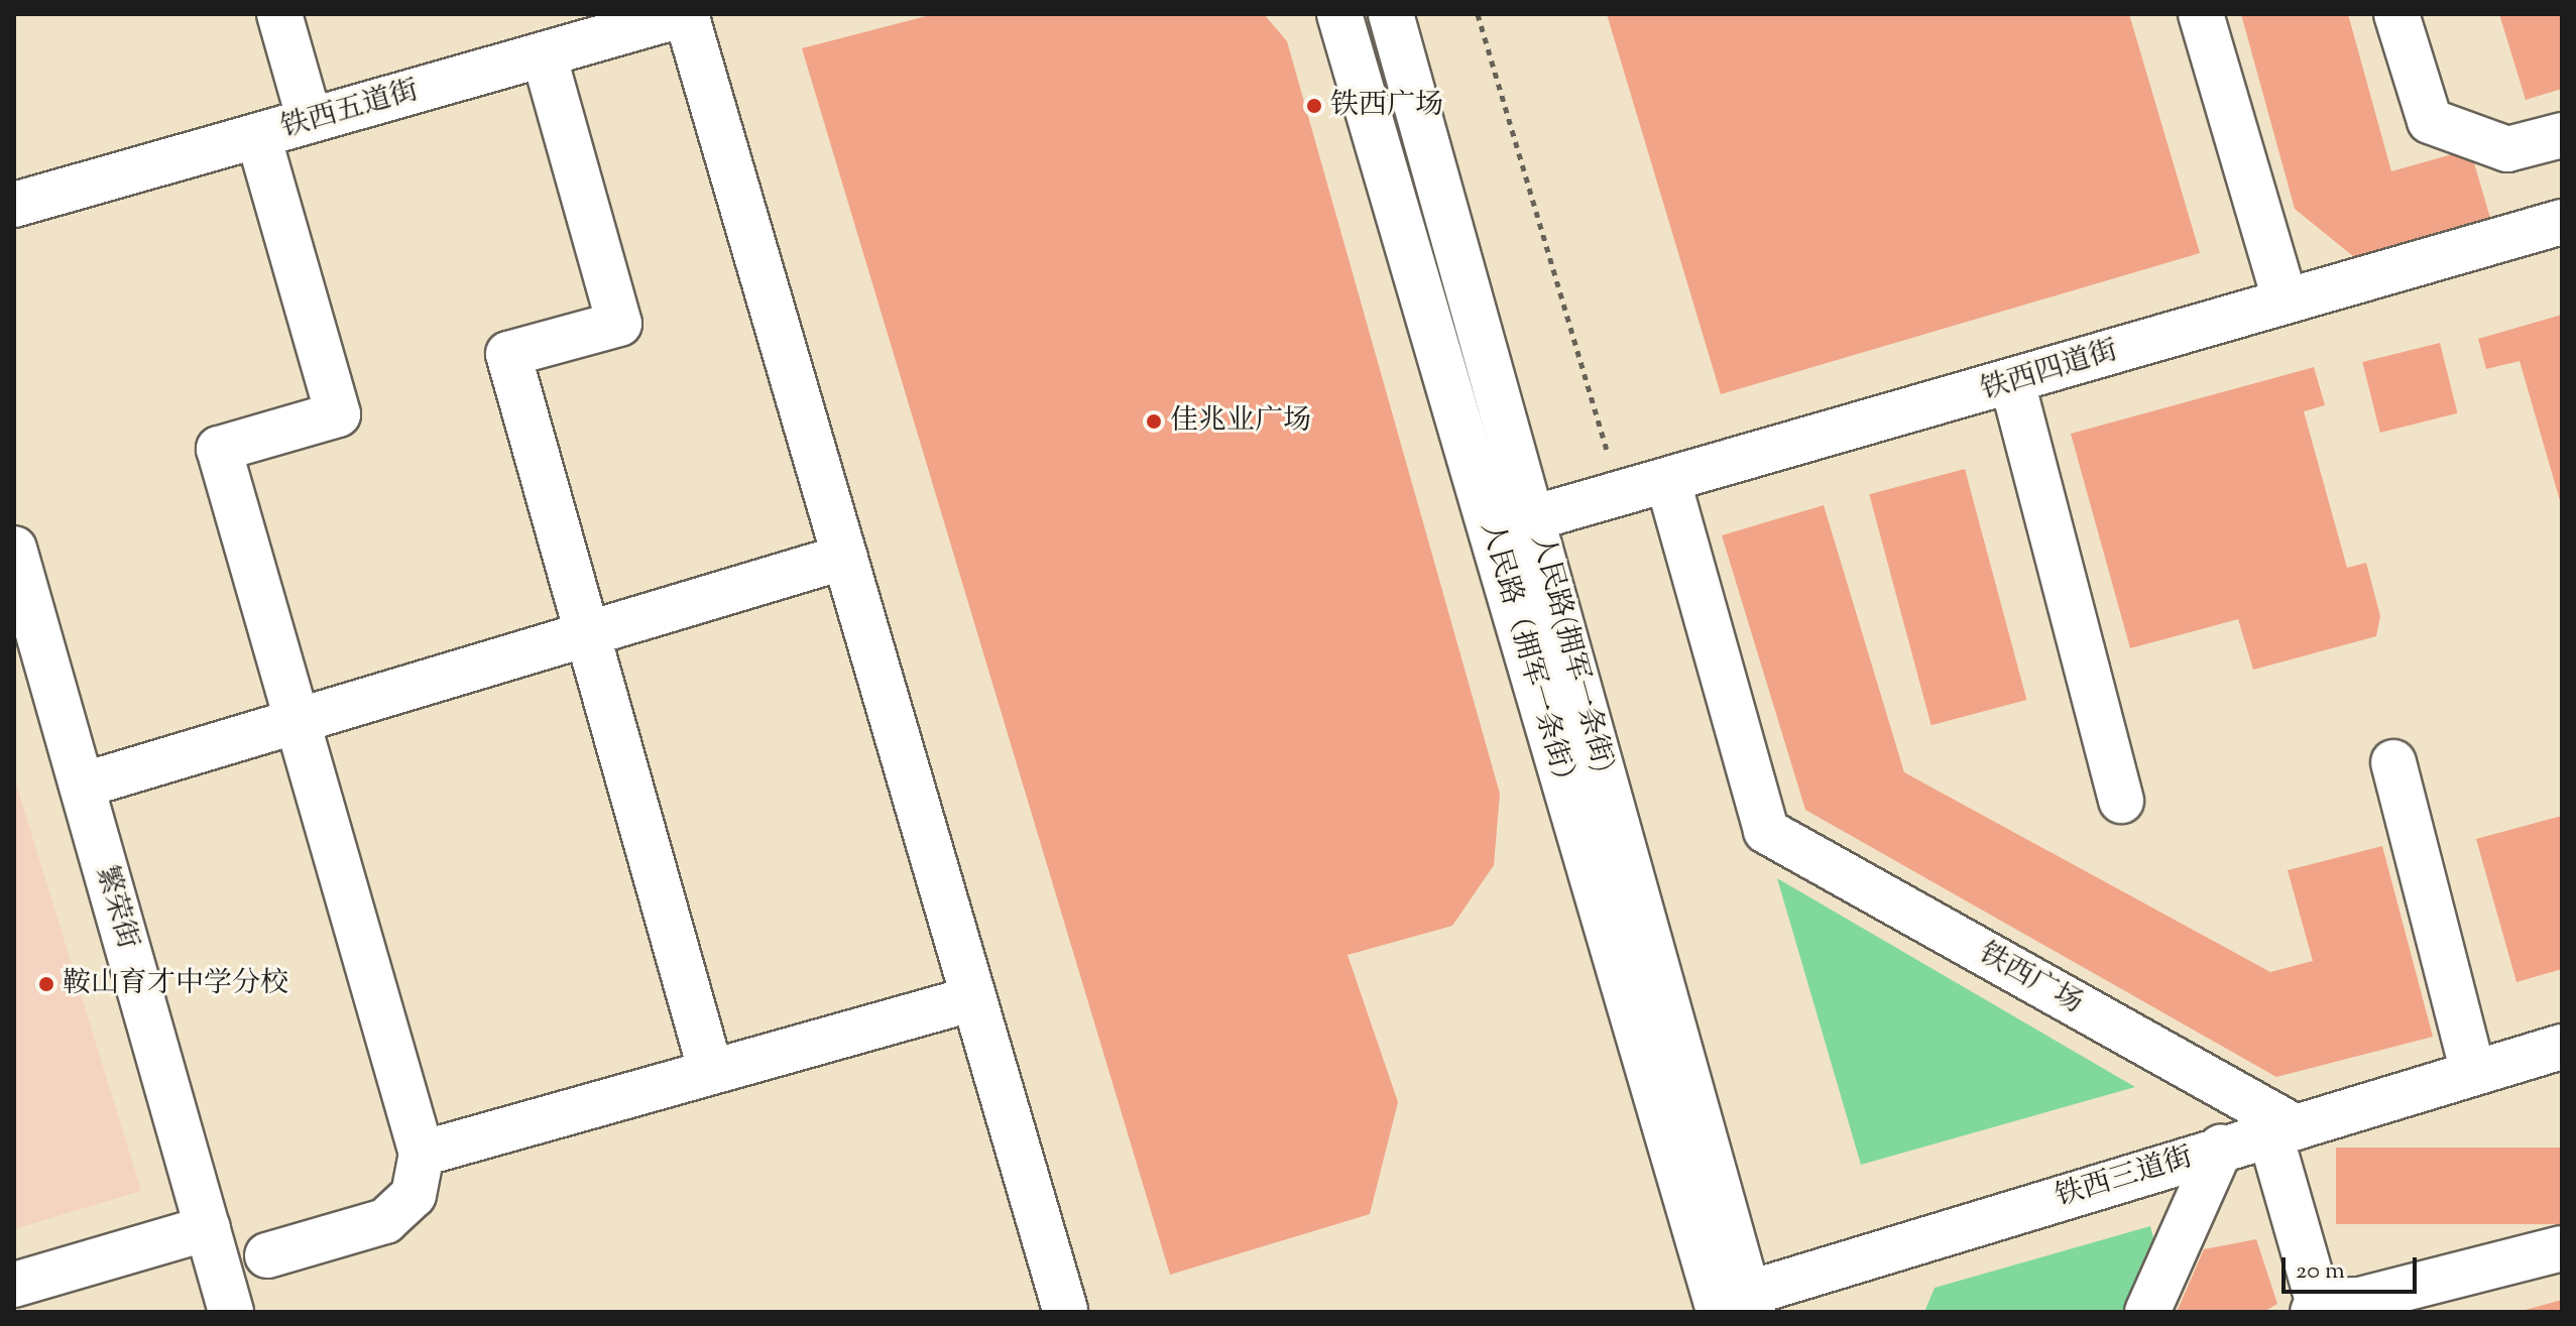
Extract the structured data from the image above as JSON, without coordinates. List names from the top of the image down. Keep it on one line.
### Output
{"streets":{"main road":["铁西五道街","铁西四道街","人民路(拥军一条街)","人民路（拥军一条街）","繁荣街","铁西广场","铁西三道街"]},"crossings":[["铁西四道街","人民路(拥军一条街)"],["铁西四道街","铁西广场"],["人民路(拥军一条街)","人民路（拥军一条街）"],["人民路(拥军一条街)","铁西三道街"],["人民路（拥军一条街）","铁西三道街"],["铁西广场","铁西三道街"]],"places":["铁西广场","佳兆业广场","鞍山育才中学分校"],"scale_bar":"20 m"}
